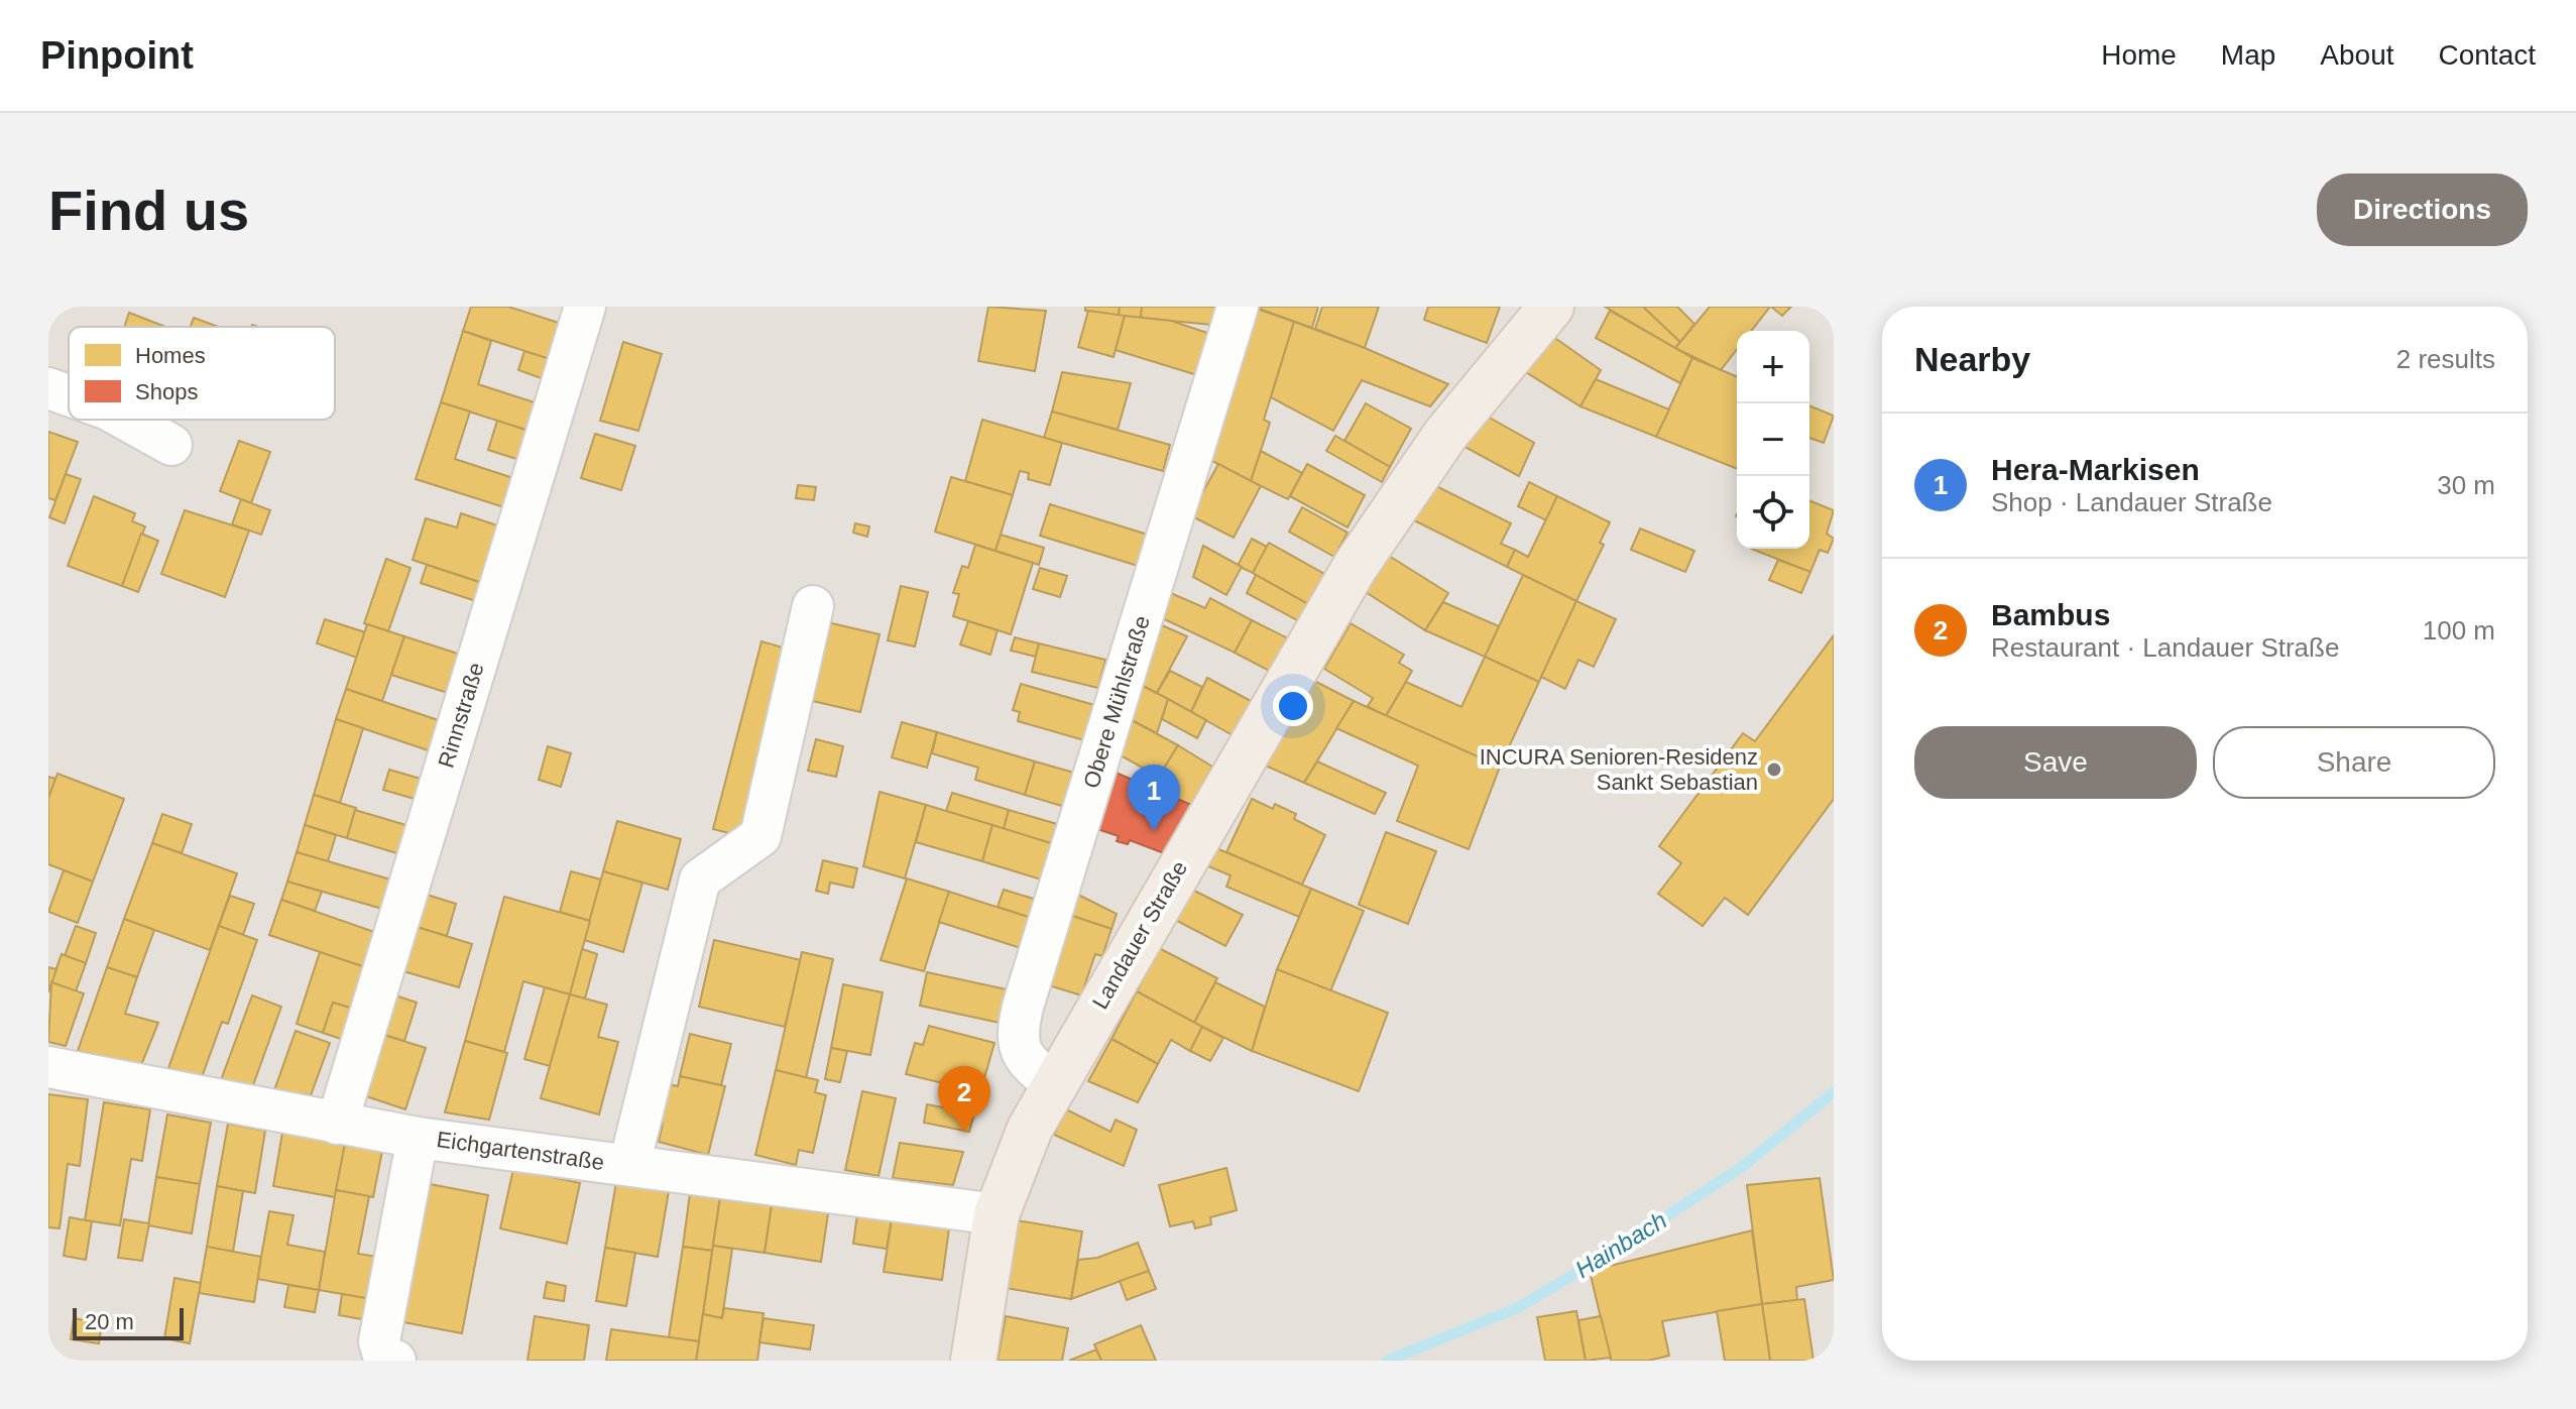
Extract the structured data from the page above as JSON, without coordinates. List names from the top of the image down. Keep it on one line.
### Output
{"streets":{"main road":["Landauer Straße"],"street":["Obere Mühlstraße","Rinnstraße","Eichgartenstraße"]},"crossings":[["Obere Mühlstraße","Landauer Straße"],["Rinnstraße","Eichgartenstraße"],["Landauer Straße","Eichgartenstraße"]],"water":["Hainbach"],"places":["INCURA Senioren-Residenz Sankt Sebastian"],"legend":["Homes","Shops"],"scale_bar":"20 m","page":{"header":"Pinpoint","nav":["Home","Map","About","Contact"],"buttons":["Directions",["Save","Share"]],"title":"Find us","heading":["Nearby","2 results"],"map_buttons":["+","−"],"list":[{"mark":"1","name":"Hera-Markisen","note":"Shop · Landauer Straße","value":"30 m"},{"mark":"2","name":"Bambus","note":"Restaurant · Landauer Straße","value":"100 m"}],"pins":["1","2"],"scale":"20 m"}}
